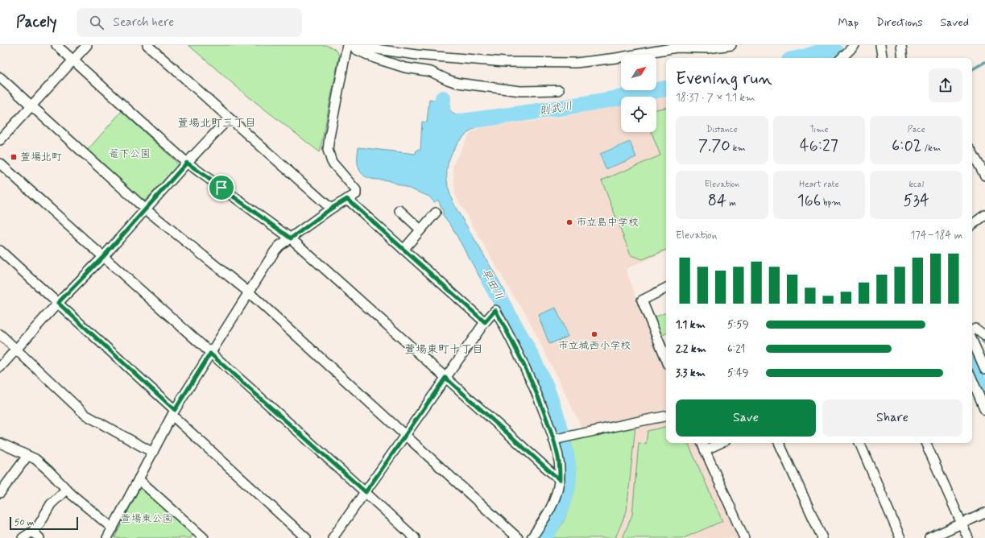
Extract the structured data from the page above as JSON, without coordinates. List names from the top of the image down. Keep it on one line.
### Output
{"districts":["萱場北町三丁目","萱場東町十丁目"],"water":["則武川","早田川"],"parks":["篭下公園","萱場東公園"],"places":{"transit":["萱場北町"],"other":["市立島中学校","市立城西小学校"]},"scale_bar":"50 m","north":"top right","page":{"header":"Pacely","search":"Search here","nav":["Map","Directions","Saved"],"heading":["Evening run","18:37 · 7 × 1.1 km"],"stats":[["Distance","7.70 km"],["Time","46:27"],["Pace","6:02 /km"],["Elevation","84 m"],["Heart rate","166 bpm"],["kcal","534"]],"chart":["Elevation","174–184 m"],"list":[{"name":"1.1 km","note":"5:59"},{"name":"2.2 km","note":"6:21"},{"name":"3.3 km","note":"5:49"}],"buttons":["Save","Share"],"scale":"50 m"}}
